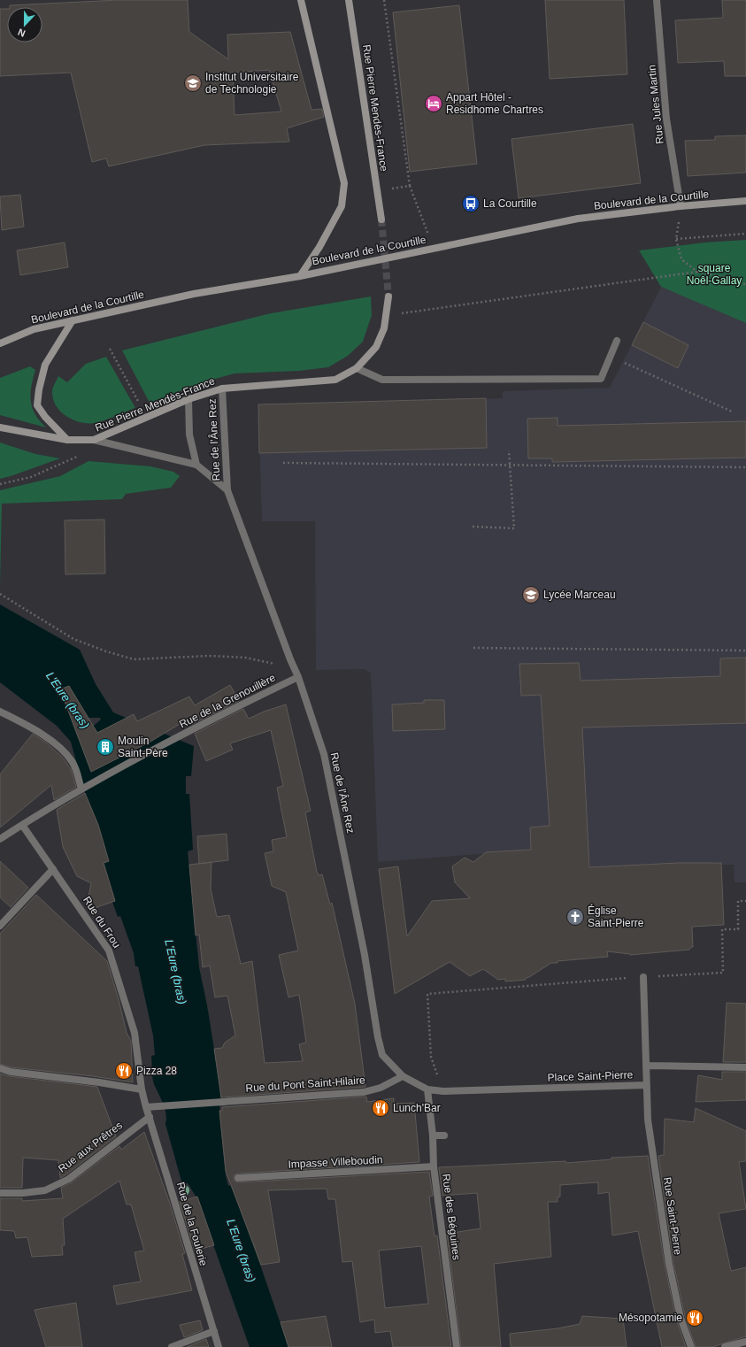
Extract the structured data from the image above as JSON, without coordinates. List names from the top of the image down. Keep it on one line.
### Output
{"streets":{"main road":["Rue Pierre Mendès-France","Boulevard de la Courtille"],"street":["Rue Jules Martin","Rue de l'Âne Rez","Rue de la Grenouillère","Rue du Frou","Place Saint-Pierre","Rue du Pont Saint-Hilaire","Rue aux Prêtres","Impasse Villeboudin","Rue Saint-Pierre","Rue des Béguines","Rue de la Foulerie"]},"crossings":[["Rue Jules Martin","Boulevard de la Courtille"],["Rue Pierre Mendès-France","Rue de l'Âne Rez"],["Rue de l'Âne Rez","Rue de la Grenouillère"],["Rue de l'Âne Rez","Place Saint-Pierre"],["Rue de l'Âne Rez","Rue du Pont Saint-Hilaire"],["Rue de l'Âne Rez","Rue des Béguines"],["Rue de la Grenouillère","Rue du Frou"],["Rue du Frou","Rue du Pont Saint-Hilaire"],["Rue du Frou","Rue de la Foulerie"],["Place Saint-Pierre","Rue Saint-Pierre"],["Place Saint-Pierre","Rue des Béguines"],["Rue du Pont Saint-Hilaire","Rue de la Foulerie"],["Rue aux Prêtres","Rue de la Foulerie"],["Impasse Villeboudin","Rue des Béguines"]],"water":["L'Eure (bras)"],"parks":["square Noêl-Gallay"],"places":{"school or university":["Institut Universitaire de Technologie","Lycée Marceau"],"hotel":["Appart Hôtel - Residhome Chartres"],"bus stop":["La Courtille"],"building":["Moulin Saint-Père"],"church":["Église Saint-Pierre"],"restaurant":["Pizza 28","Lunch'Bar","Mésopotamie"]},"north":"bottom"}
